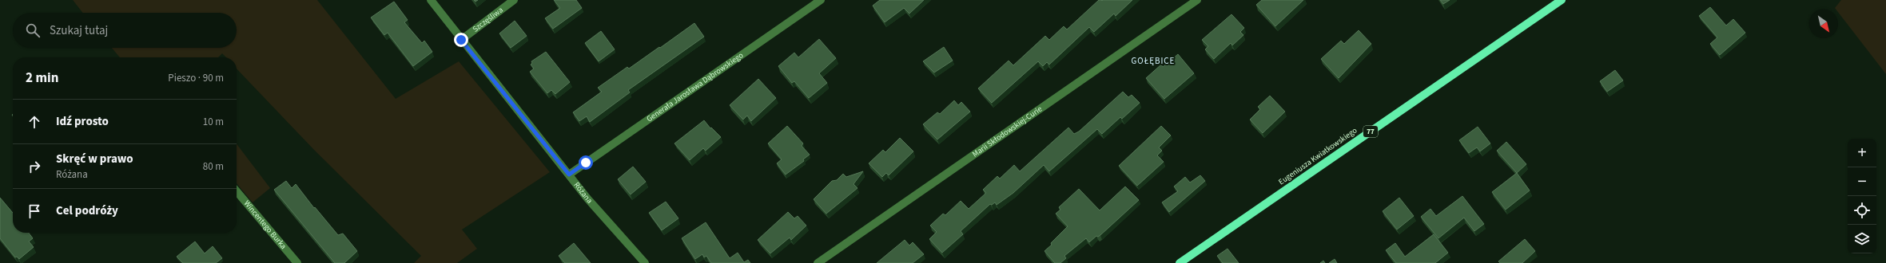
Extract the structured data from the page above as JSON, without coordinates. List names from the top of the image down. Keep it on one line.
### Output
{"streets":{"main road":["77","Eugeniusza Kwiatkowskiego"],"street":["Szczęśliwa","Generała Jarosława Dąbrowskiego","Marii Skłodowskiej-Curie","Różana","Wincentego Burka"]},"crossings":[["Szczęśliwa","Różana"],["Generała Jarosława Dąbrowskiego","Różana"]],"districts":["GOŁĘBICE"],"north":"bottom right","page":{"search":"Szukaj tutaj","heading":["2 min","Pieszo · 90 m"],"list":[["Idź prosto","10 m"],["Skręć w prawo","Różana","80 m"],"Cel podróży"],"map_buttons":["+","−"]}}
